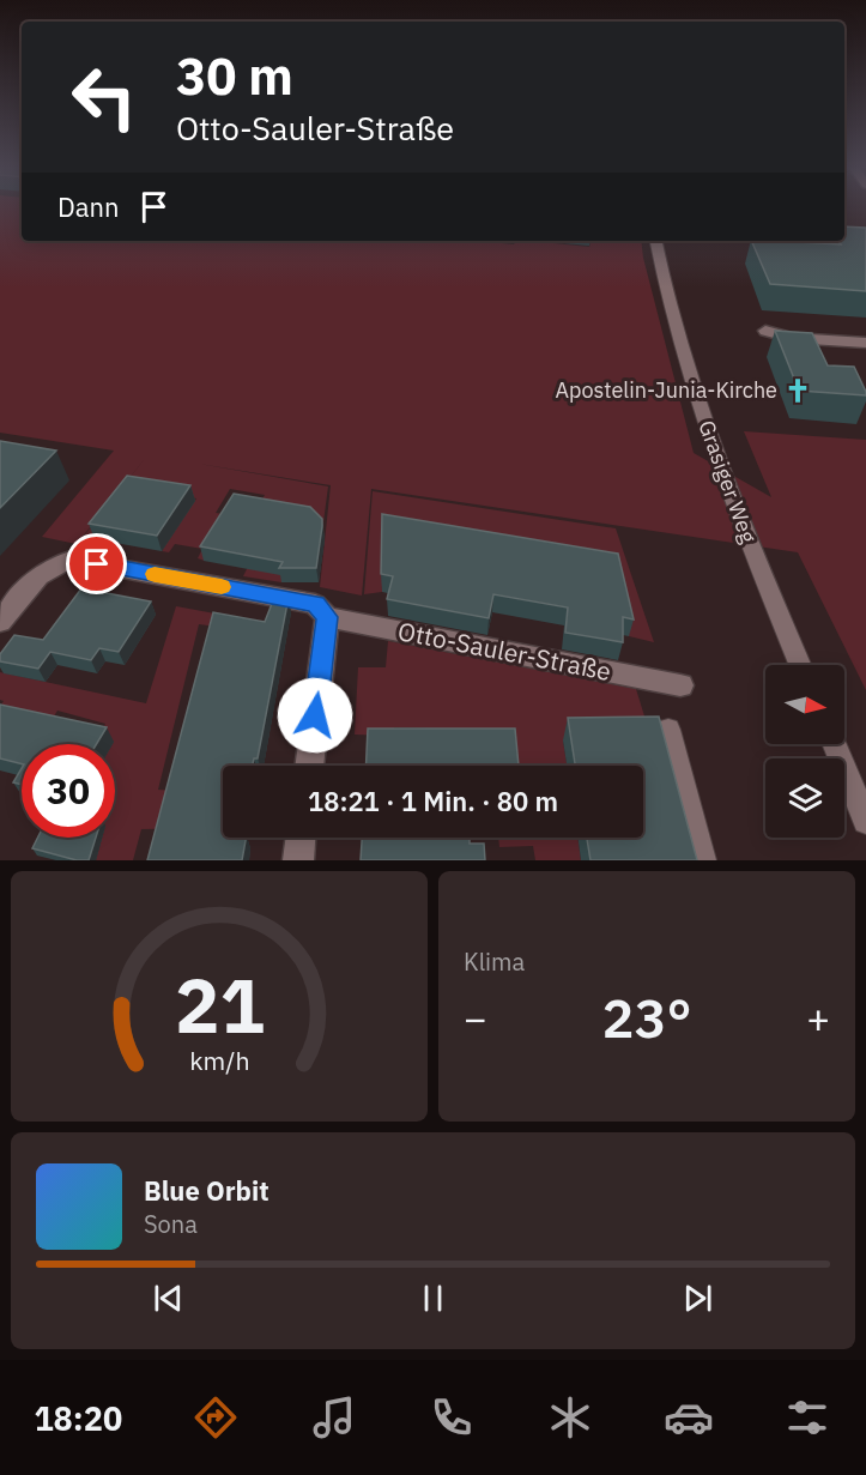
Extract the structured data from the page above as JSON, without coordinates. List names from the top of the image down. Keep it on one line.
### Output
{"streets":{"street":["Otto-Sauler-Straße"],"lane":["Grasiger Weg"]},"places":{"church":["Apostelin-Junia-Kirche"]},"north":"right","page":{"turn":["30 m","Otto-Sauler-Straße"],"then":"Dann","limit":"30","trip":"18:21 · 1 Min. · 80 m","tile":"Klima","heat":["−","23°","+"],"song":["Blue Orbit","Sona"],"tabs":"18:20","gauge":["21","km/h"]}}
